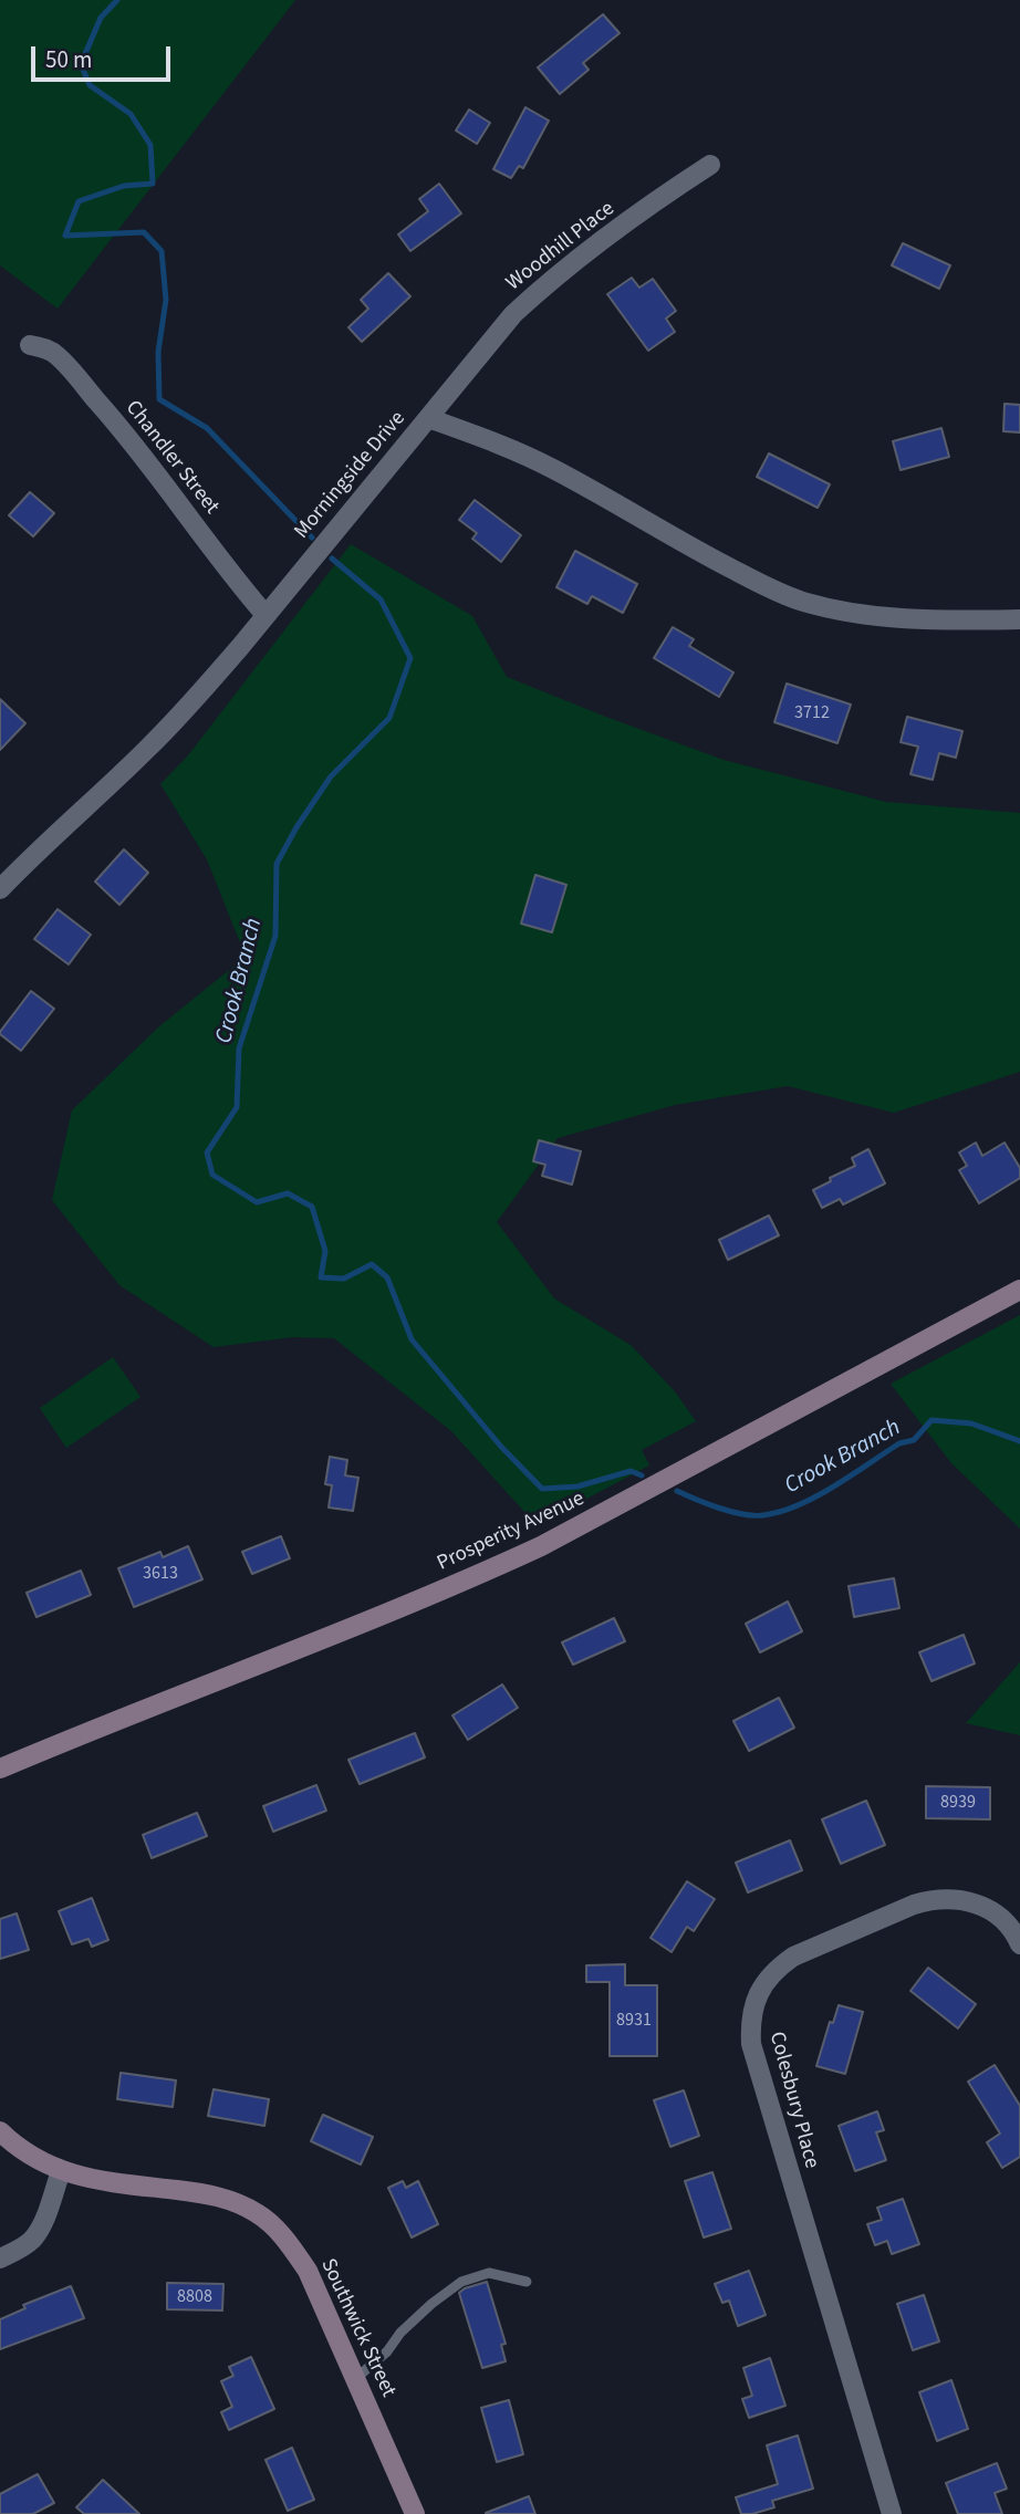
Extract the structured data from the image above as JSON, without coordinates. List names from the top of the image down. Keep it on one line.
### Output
{"streets":{"main road":["Prosperity Avenue","Southwick Street"],"street":["Woodhill Place","Chandler Street","Morningside Drive","Colesbury Place"]},"crossings":[["Woodhill Place","Morningside Drive"],["Chandler Street","Morningside Drive"]],"water":["Crook Branch"],"house_numbers":["3712","3613","8939","8931","8808"],"scale_bar":"50 m"}
